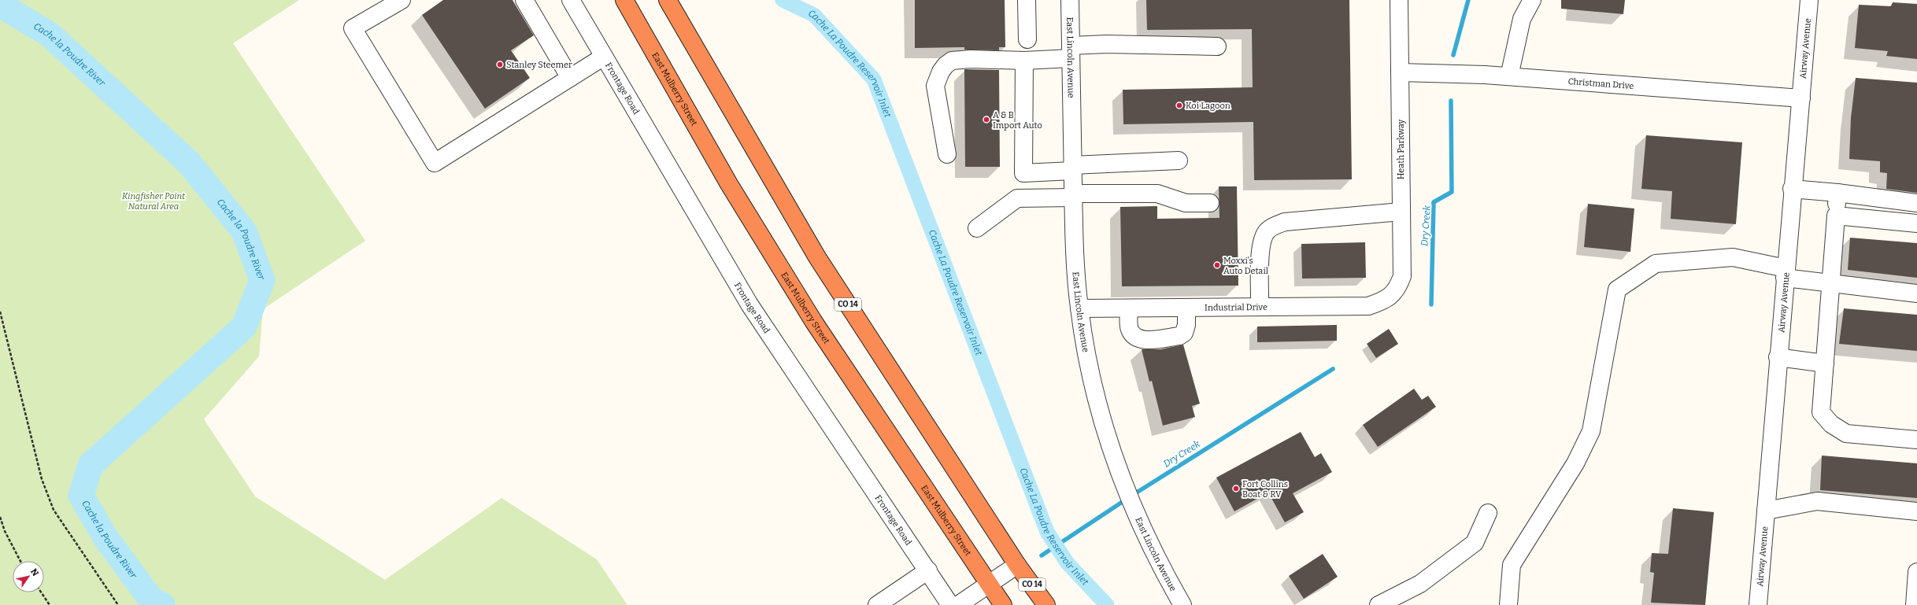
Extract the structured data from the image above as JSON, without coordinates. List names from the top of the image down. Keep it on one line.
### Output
{"streets":{"highway":["East Mulberry Street","CO 14"],"street":["Airway Avenue","East Lincoln Avenue","Christman Drive","Frontage Road","Heath Parkway","Industrial Drive"]},"crossings":[["Airway Avenue","Christman Drive"],["East Lincoln Avenue","Industrial Drive"],["Christman Drive","Heath Parkway"],["Heath Parkway","Industrial Drive"]],"water":["Cache la Poudre River","Cache La Poudre Reservoir Inlet","Dry Creek"],"parks":["Kingfisher Point Natural Area"],"places":["Stanley Steemer","Koi Lagoon","A & B Import Auto","Moxxi's Auto Detail","Fort Collins Boat & RV"],"north":"top right"}
